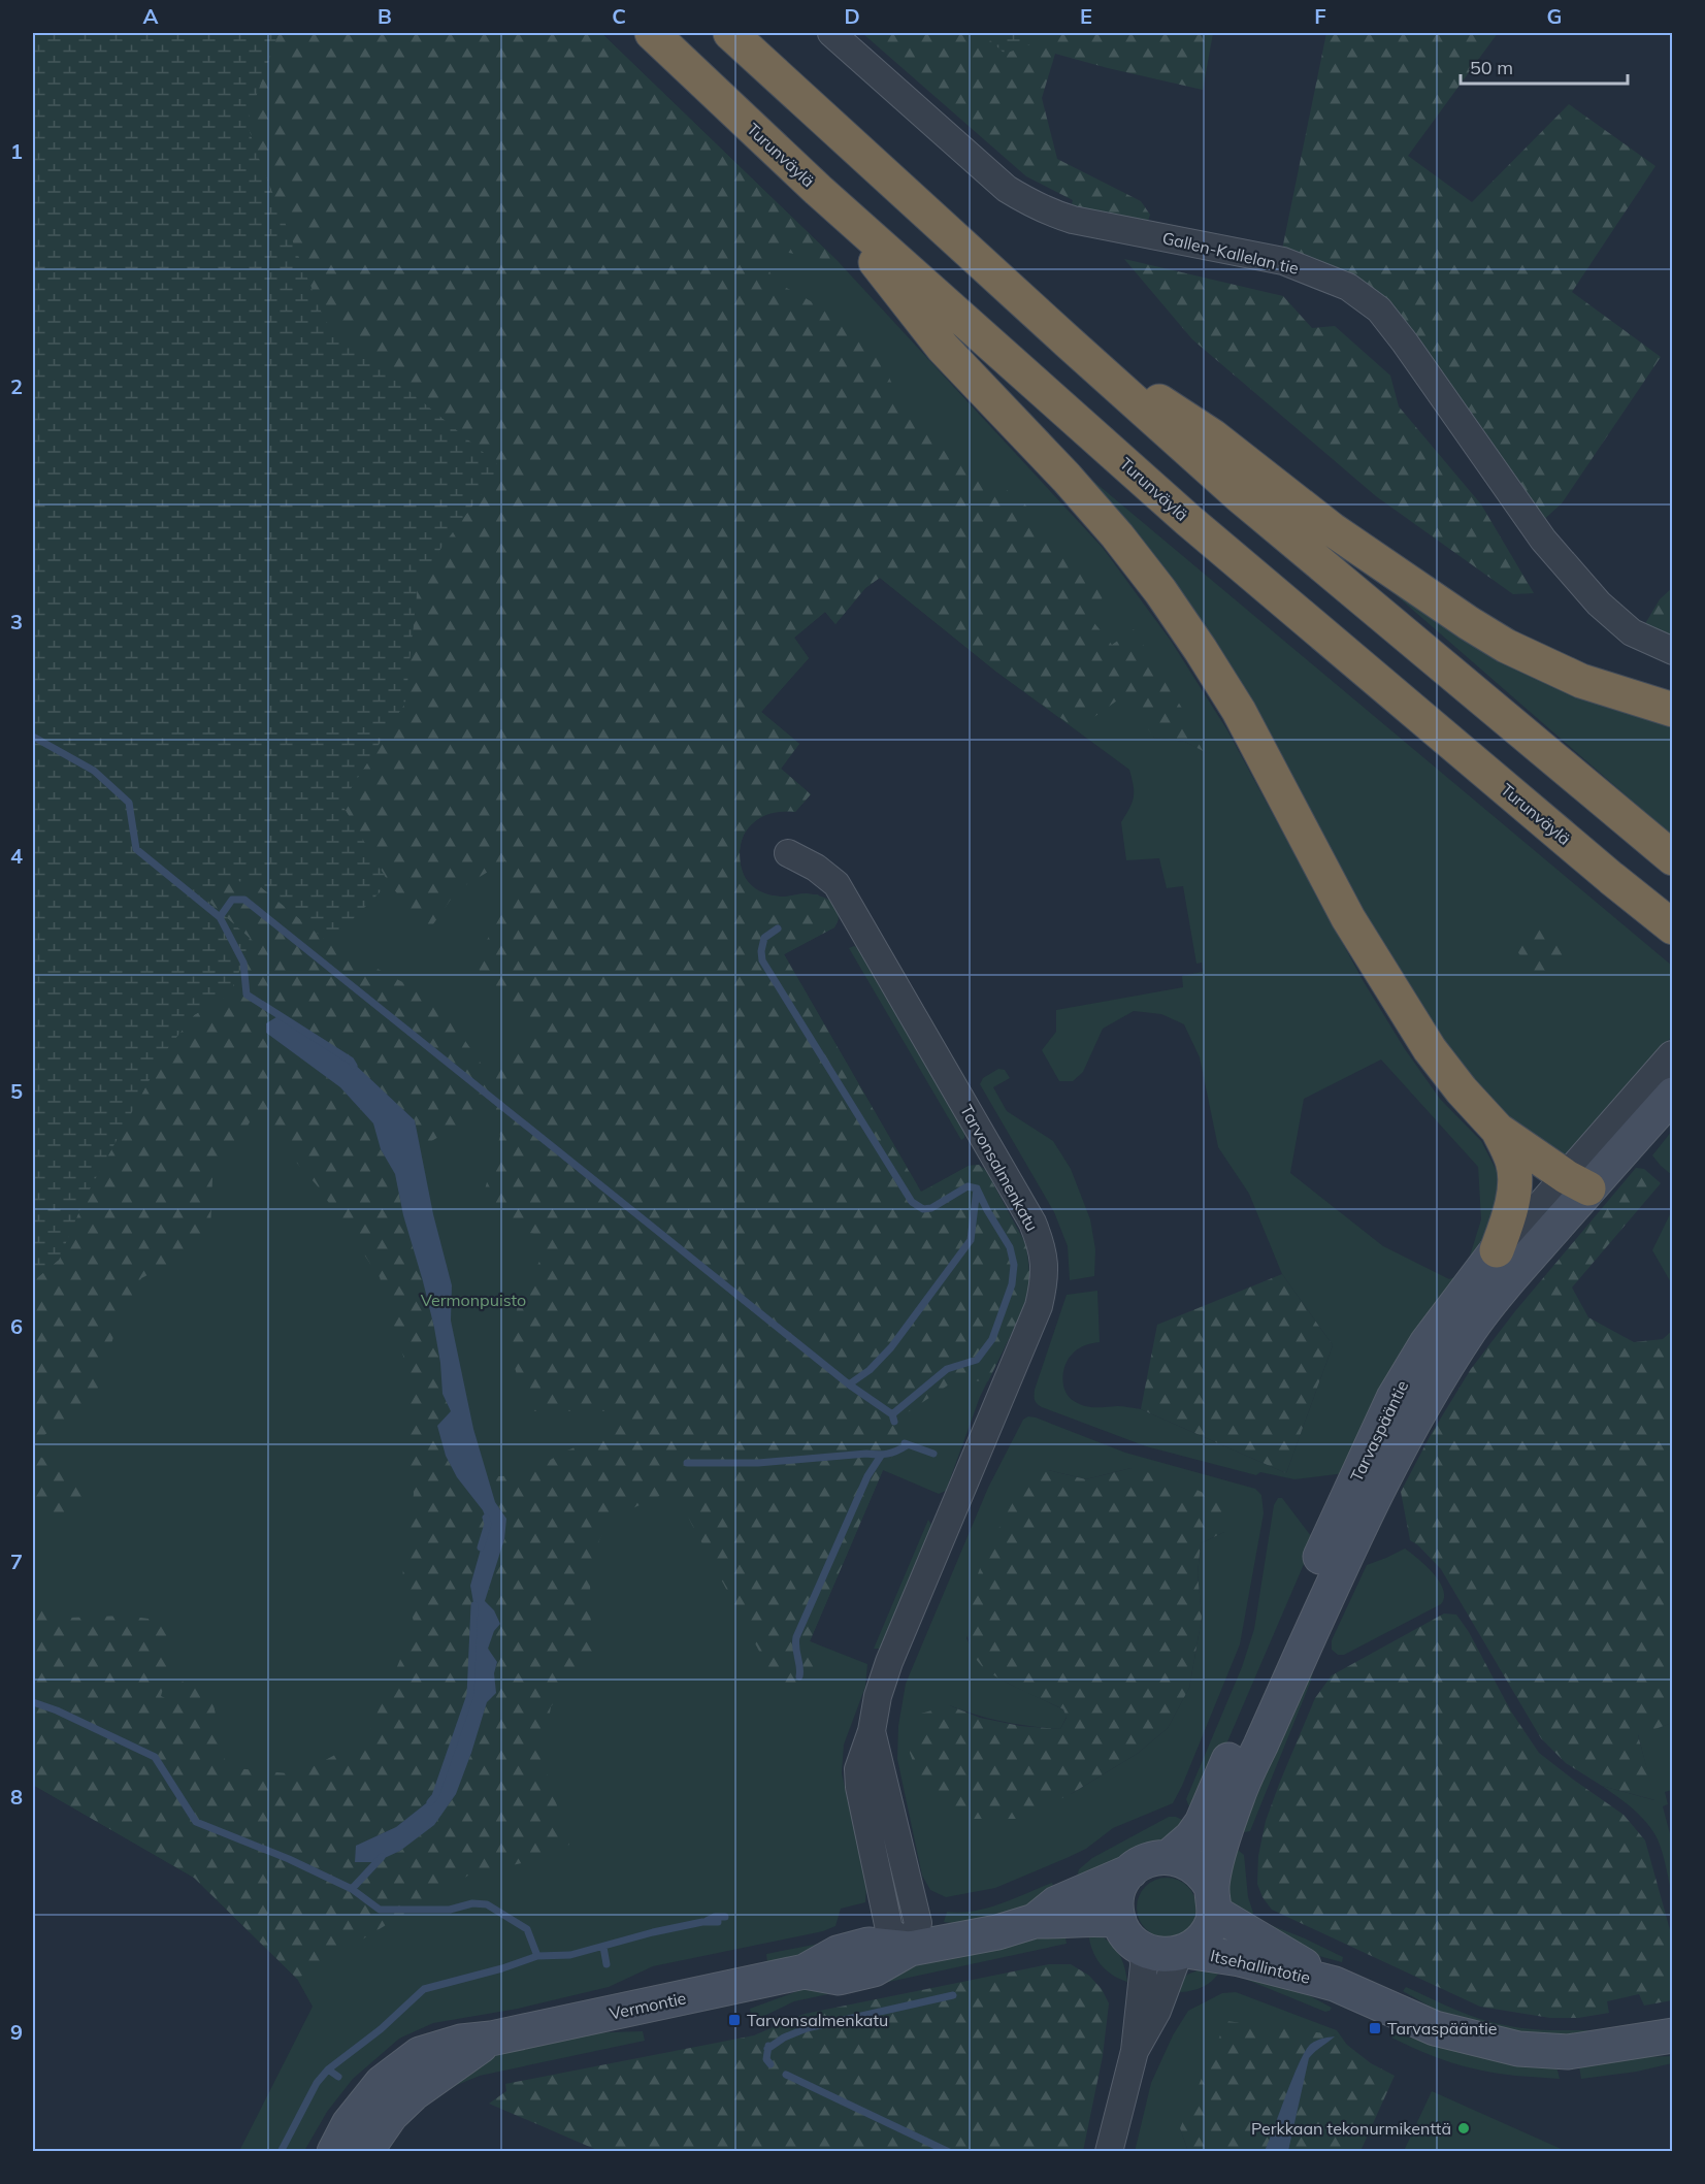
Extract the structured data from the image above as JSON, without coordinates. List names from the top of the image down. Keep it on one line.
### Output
{"streets":{"highway":["Turunväylä"],"main road":["Tarvaspääntie","Itsehallintotie","Vermontie"],"street":["Gallen-Kallelan tie","Tarvonsalmenkatu"]},"crossings":[["Tarvonsalmenkatu","Vermontie"],["Tarvaspääntie","Itsehallintotie"],["Tarvaspääntie","Vermontie"],["Itsehallintotie","Vermontie"]],"parks":["Vermonpuisto"],"places":{"transit":["Tarvonsalmenkatu","Tarvaspääntie"],"other":["Perkkaan tekonurmikenttä"]},"scale_bar":"50 m","grid":{"columns":["A","B","C","D","E","F","G"],"rows":["1","2","3","4","5","6","7","8","9"]}}
